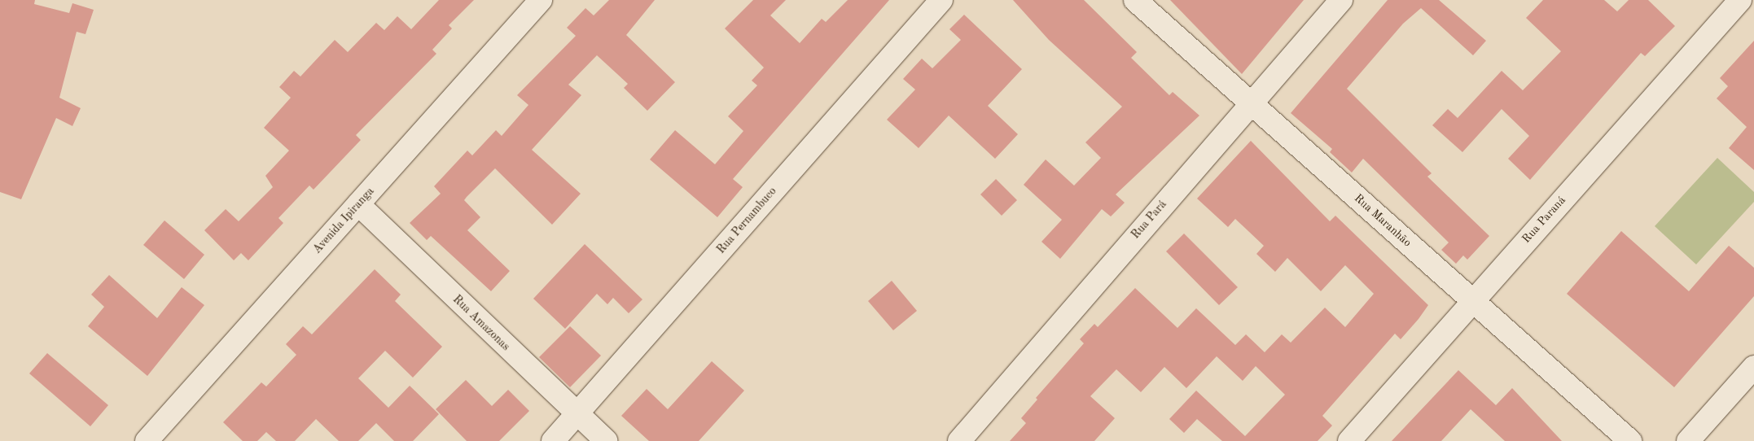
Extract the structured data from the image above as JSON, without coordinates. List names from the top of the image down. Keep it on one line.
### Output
{"streets":{"street":["Rua Pará","Rua Paraná","Avenida Ipiranga","Rua Pernambuco","Rua Maranhão","Rua Amazonas"]},"crossings":[["Rua Pará","Rua Maranhão"],["Rua Paraná","Rua Maranhão"],["Avenida Ipiranga","Rua Amazonas"],["Rua Pernambuco","Rua Amazonas"]]}
